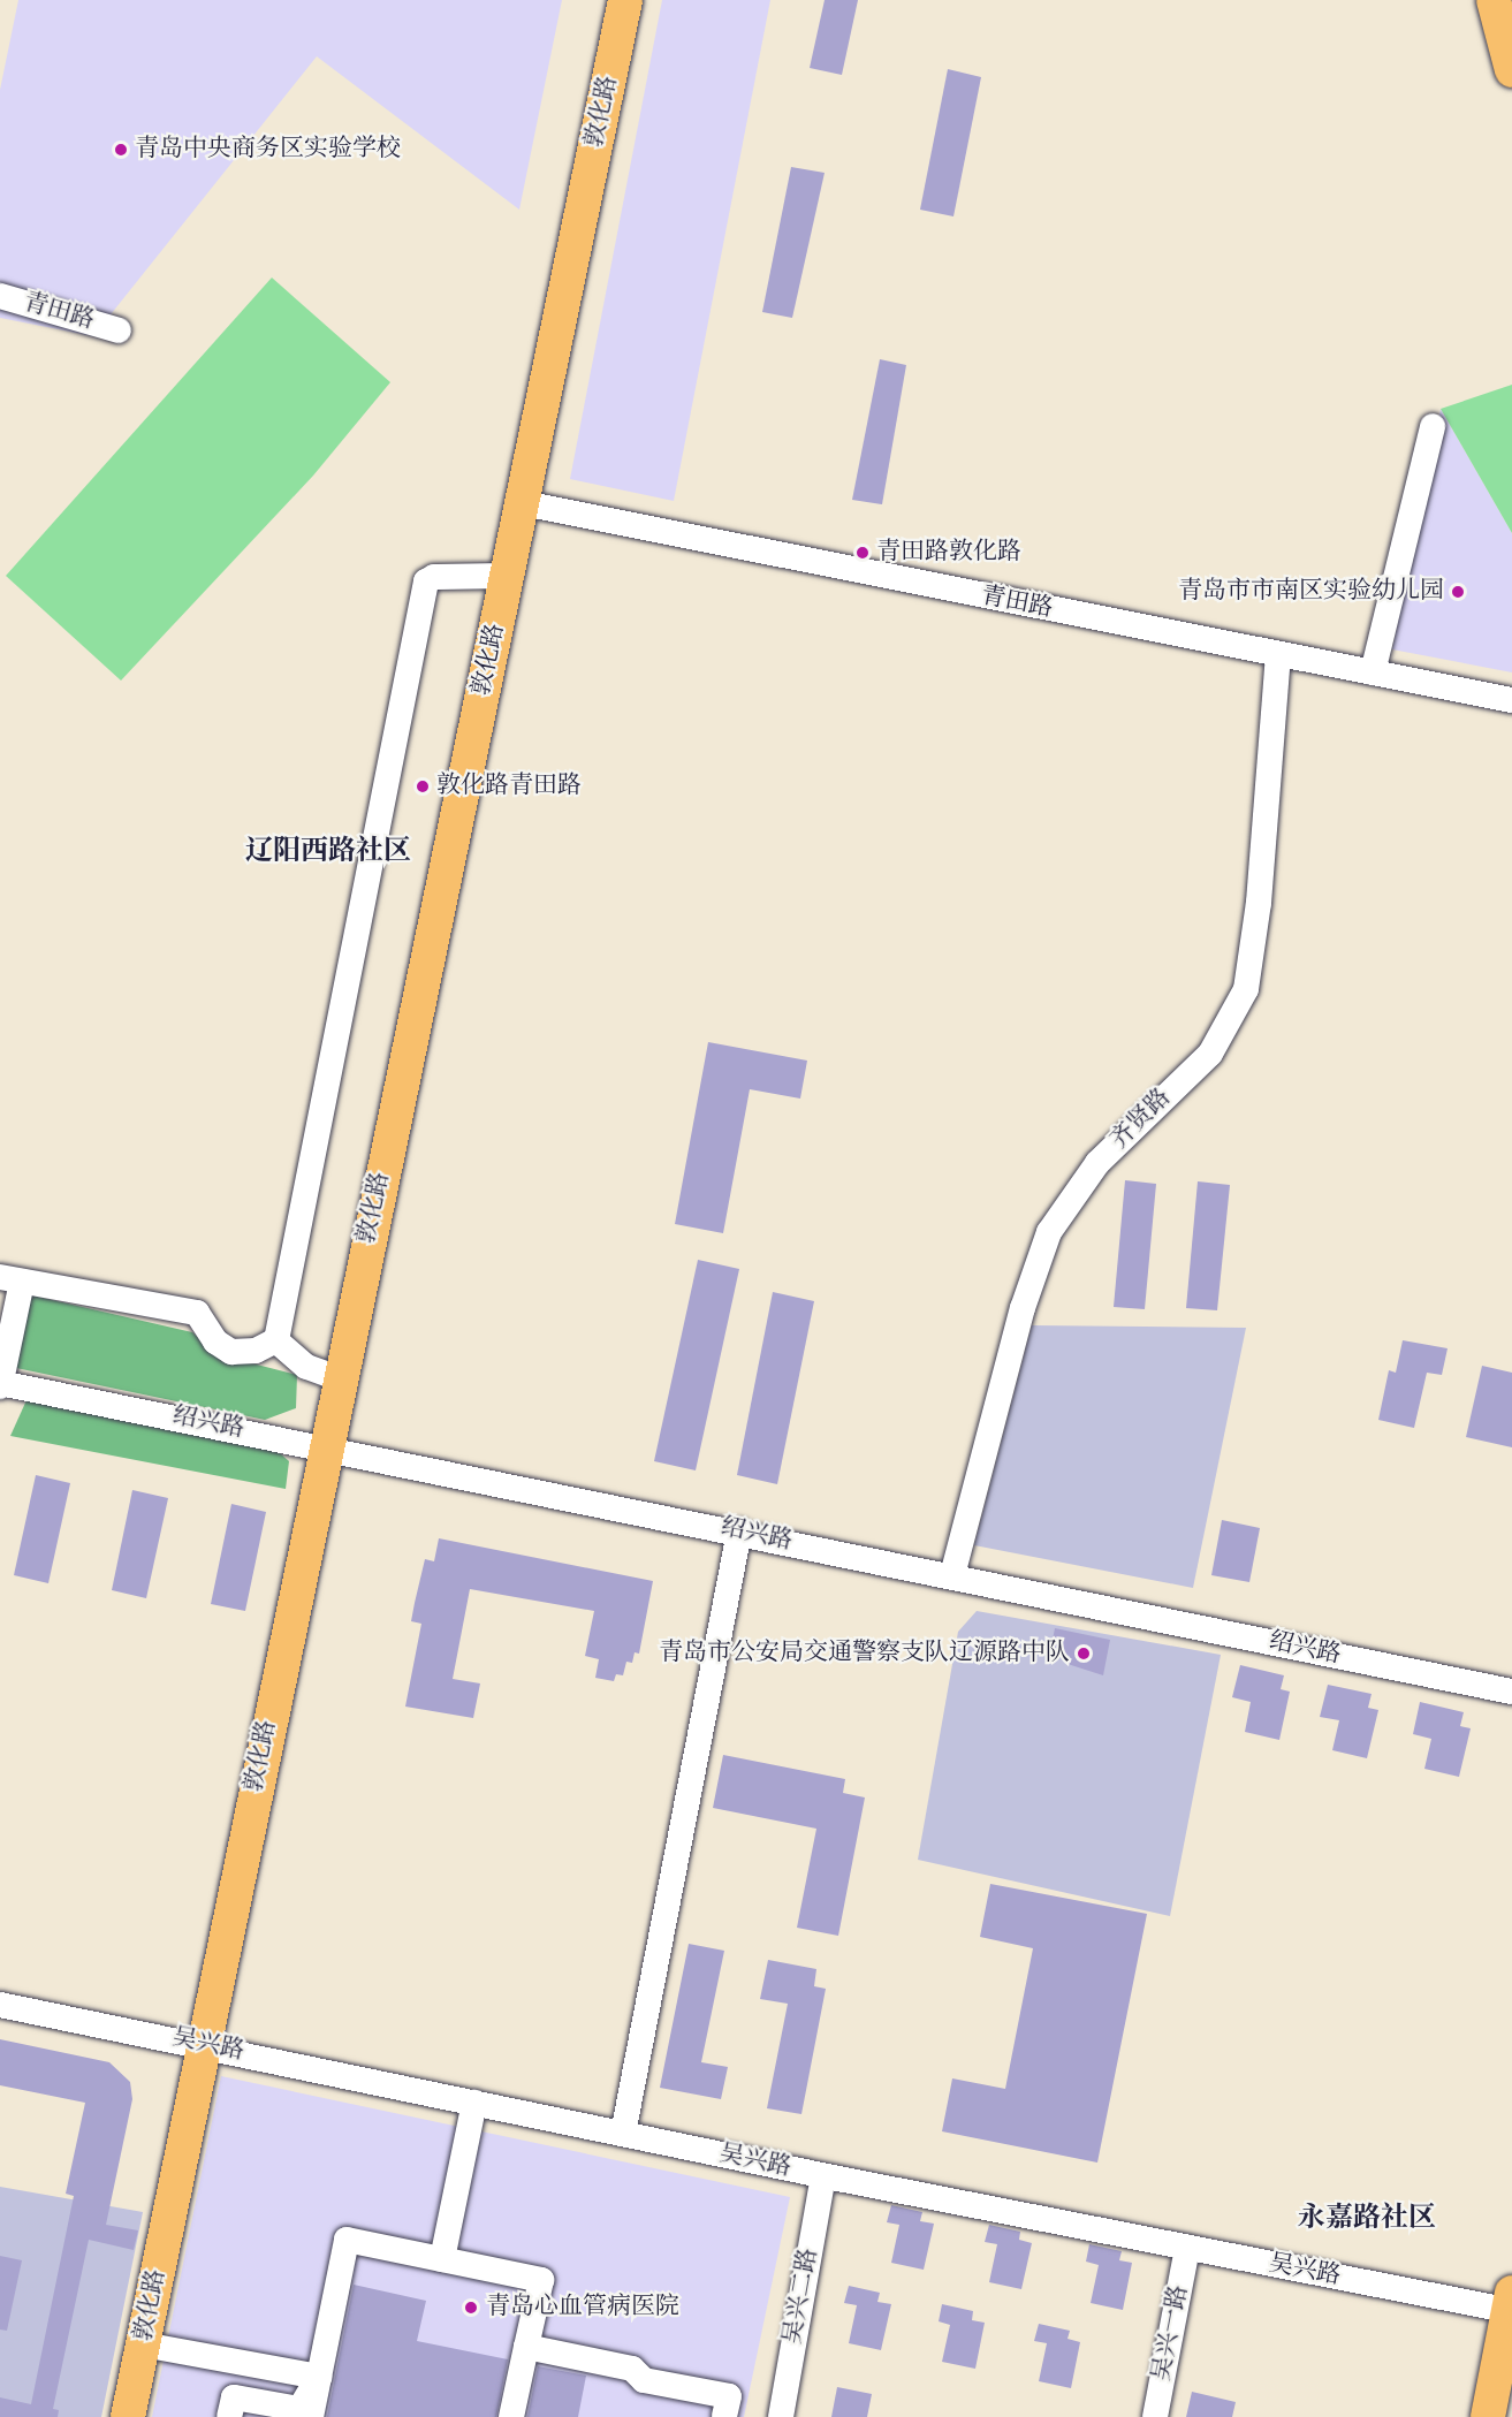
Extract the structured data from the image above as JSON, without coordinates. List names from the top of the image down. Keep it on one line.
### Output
{"streets":{"main road":["敦化路"],"street":["青田路","齐贤路","绍兴路","吴兴路","吴兴二路","吴兴一路"]},"crossings":[["敦化路","青田路"],["敦化路","绍兴路"],["敦化路","吴兴路"],["青田路","齐贤路"],["齐贤路","绍兴路"],["吴兴路","吴兴二路"],["吴兴路","吴兴一路"]],"districts":["辽阳西路社区","永嘉路社区"],"places":["青岛中央商务区实验学校","青田路敦化路","青岛市市南区实验幼儿园","敦化路青田路","青岛市公安局交通警察支队辽源路中队","青岛心血管病医院"]}
